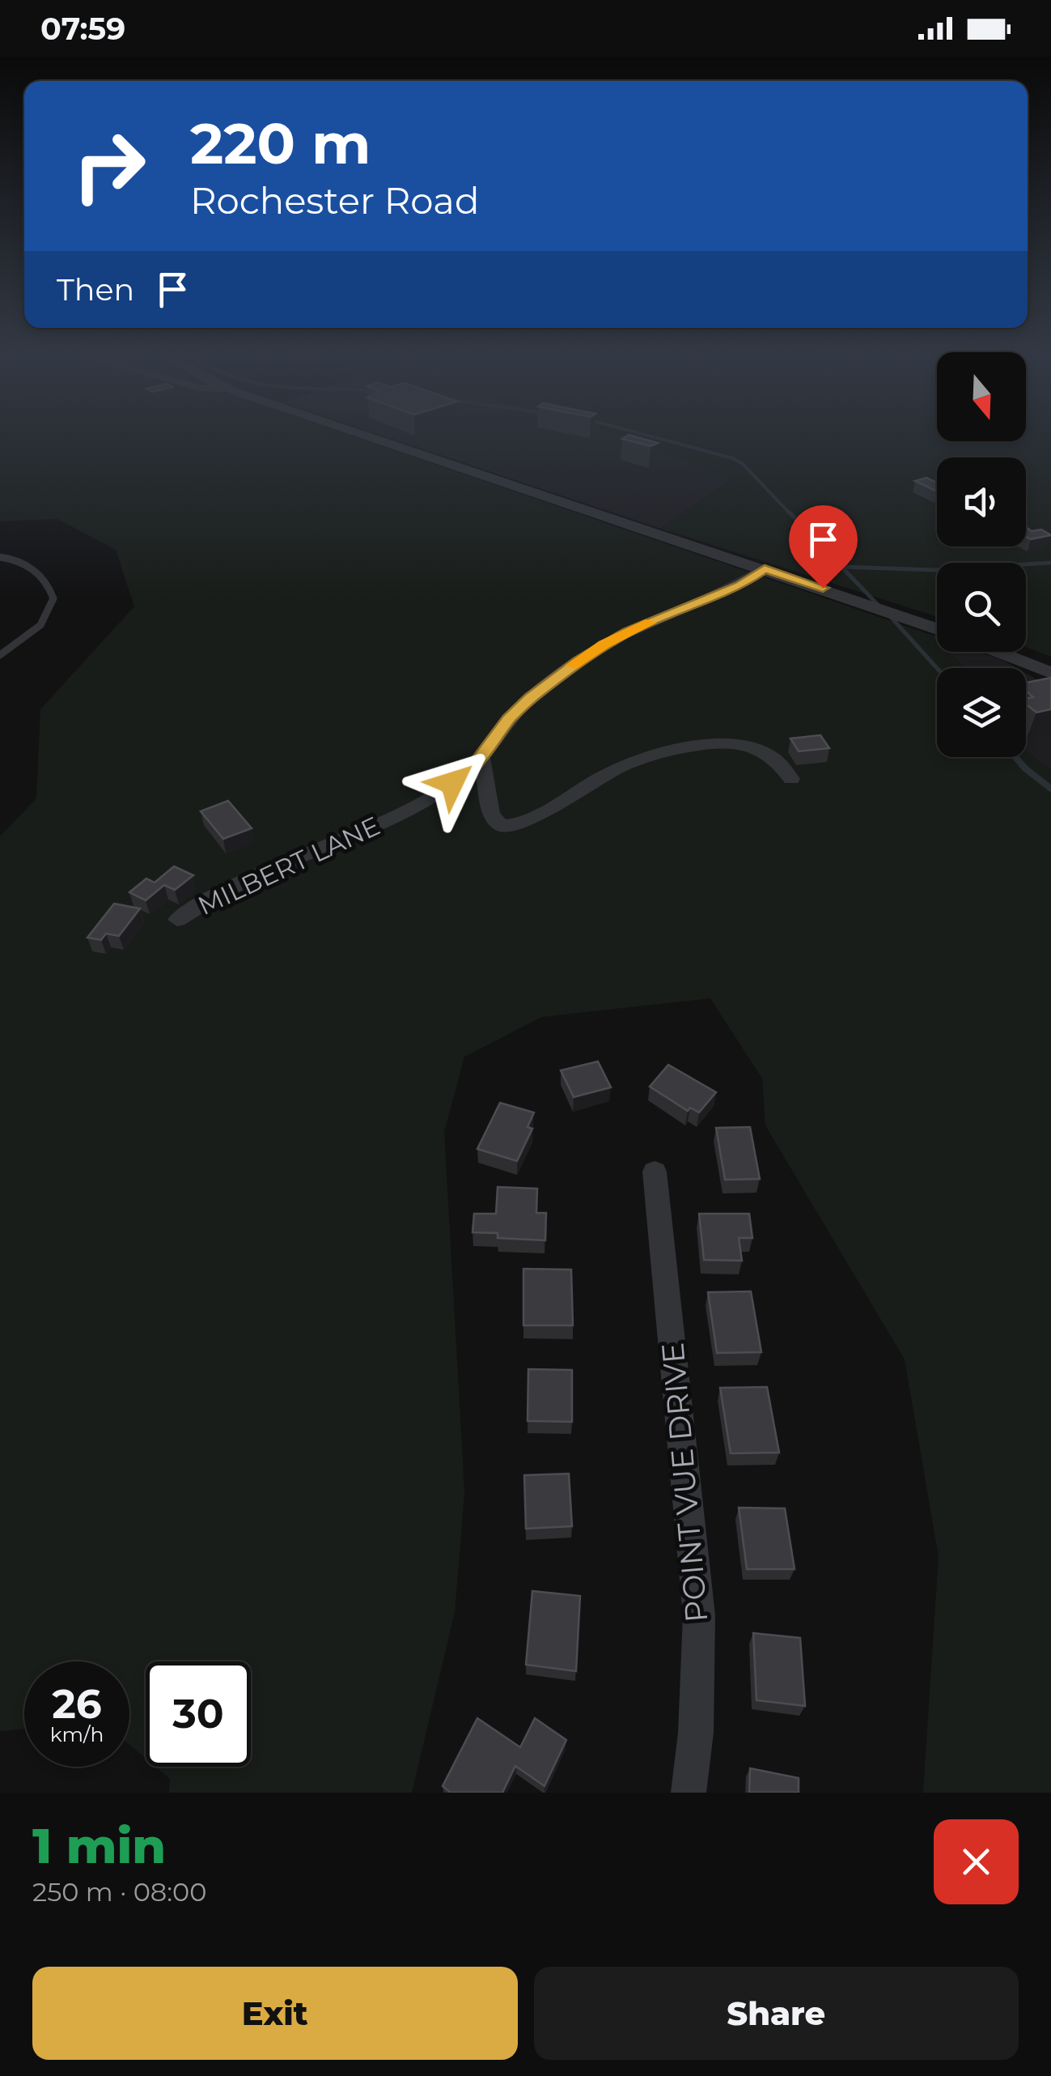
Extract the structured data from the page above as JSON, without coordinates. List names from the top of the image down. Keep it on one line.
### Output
{"streets":{"street":["MILBERT LANE","POINT VUE DRIVE"]},"north":"bottom","page":{"status":"07:59","turn":["220 m","Rochester Road"],"then":"Then","speed":"26 km/h","limit":"30","heading":["1 min","250 m · 08:00"],"buttons":["Exit","Share"]}}
